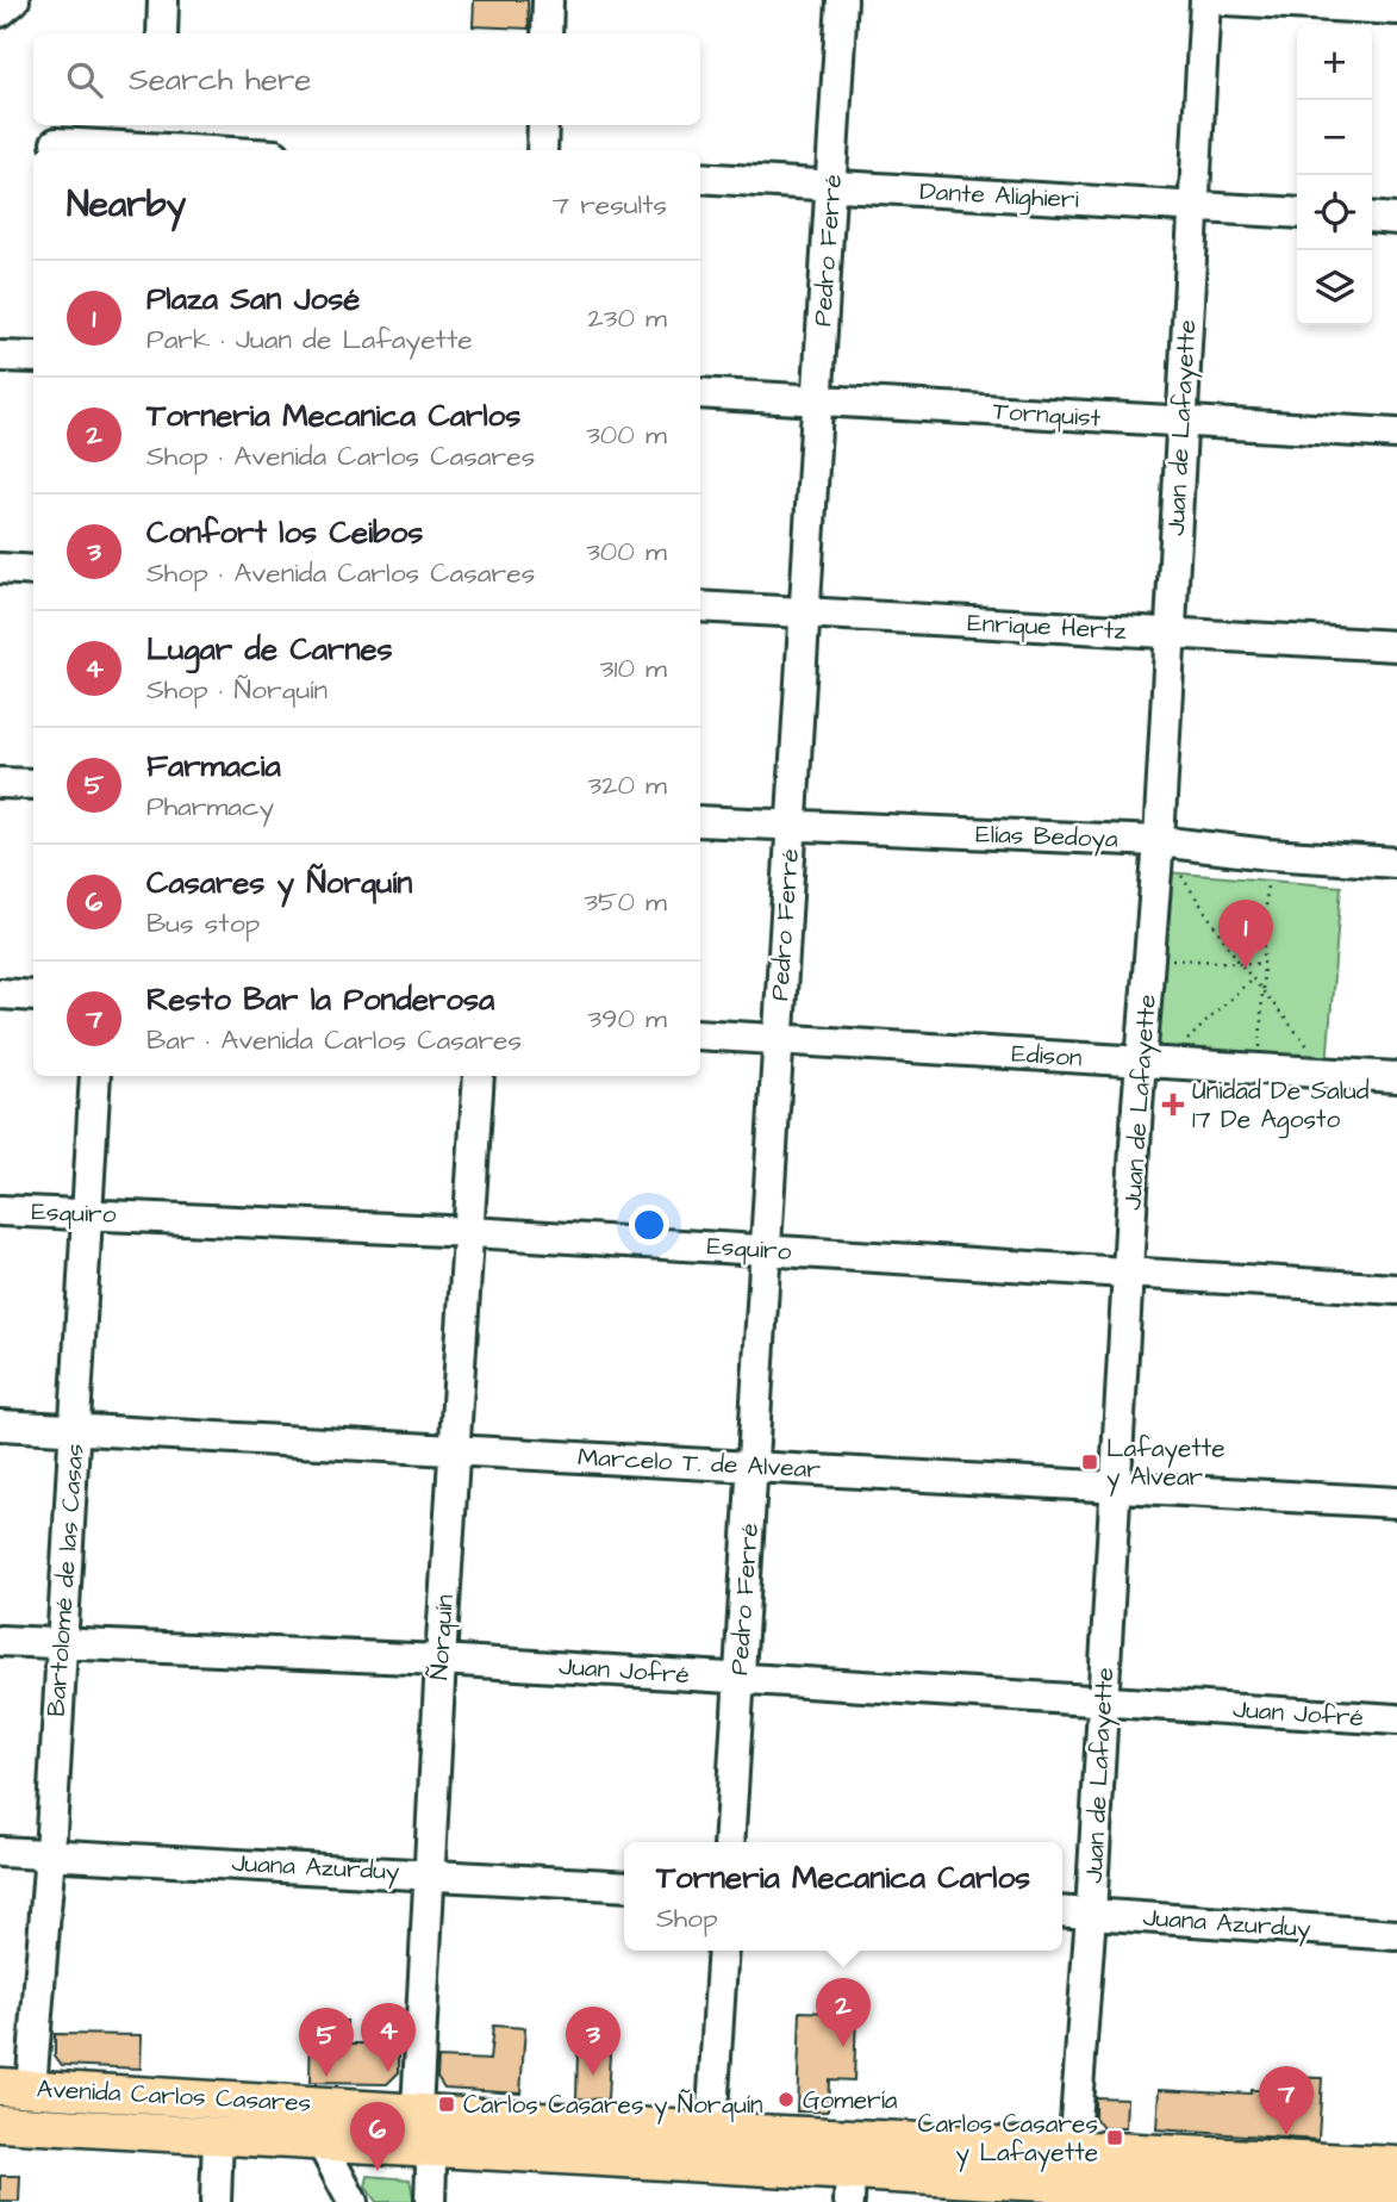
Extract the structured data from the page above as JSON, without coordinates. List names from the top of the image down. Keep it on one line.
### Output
{"streets":{"main road":["Avenida Carlos Casares"],"street":["Dante Alighieri","Pedro Ferré","Tornquist","Juan de Lafayette","Enrique Hertz","Elías Bedoya","Edison","Esquiro","Marcelo T. de Alvear","Bartolomé de las Casas","Ñorquín","Juan Jofré","Juana Azurduy"]},"crossings":[["Dante Alighieri","Pedro Ferré"],["Dante Alighieri","Juan de Lafayette"],["Pedro Ferré","Tornquist"],["Pedro Ferré","Enrique Hertz"],["Pedro Ferré","Elías Bedoya"],["Pedro Ferré","Edison"],["Pedro Ferré","Esquiro"],["Pedro Ferré","Marcelo T. de Alvear"],["Pedro Ferré","Juan Jofré"],["Tornquist","Juan de Lafayette"],["Juan de Lafayette","Enrique Hertz"],["Juan de Lafayette","Elías Bedoya"],["Juan de Lafayette","Edison"],["Juan de Lafayette","Esquiro"],["Juan de Lafayette","Marcelo T. de Alvear"],["Juan de Lafayette","Juan Jofré"],["Juan de Lafayette","Juana Azurduy"],["Juan de Lafayette","Avenida Carlos Casares"],["Esquiro","Bartolomé de las Casas"],["Esquiro","Ñorquín"],["Marcelo T. de Alvear","Bartolomé de las Casas"],["Marcelo T. de Alvear","Ñorquín"],["Bartolomé de las Casas","Juan Jofré"],["Bartolomé de las Casas","Juana Azurduy"],["Bartolomé de las Casas","Avenida Carlos Casares"],["Ñorquín","Juan Jofré"],["Ñorquín","Juana Azurduy"],["Ñorquín","Avenida Carlos Casares"]],"places":{"health":["Unidad De Salud 17 De Agosto"],"transit":["Lafayette y Alvear","Carlos Casares y Ñorquín","Carlos Casares y Lafayette"],"other":["Gomería"]},"page":{"map_buttons":["+","−"],"search":"Search here","heading":["Nearby","7 results"],"list":[{"mark":"1","name":"Plaza San José","note":"Park · Juan de Lafayette","value":"230 m"},{"mark":"2","name":"Torneria Mecanica Carlos","note":"Shop · Avenida Carlos Casares","value":"300 m"},{"mark":"3","name":"Confort los Ceibos","note":"Shop · Avenida Carlos Casares","value":"300 m"},{"mark":"4","name":"Lugar de Carnes","note":"Shop · Ñorquín","value":"310 m"},{"mark":"5","name":"Farmacia","note":"Pharmacy","value":"320 m"},{"mark":"6","name":"Casares y Ñorquín","note":"Bus stop","value":"350 m"},{"mark":"7","name":"Resto Bar la Ponderosa","note":"Bar · Avenida Carlos Casares","value":"390 m"}],"pins":["1","2","4","3","5","7","6"],"popup":["Torneria Mecanica Carlos","Shop"]}}
